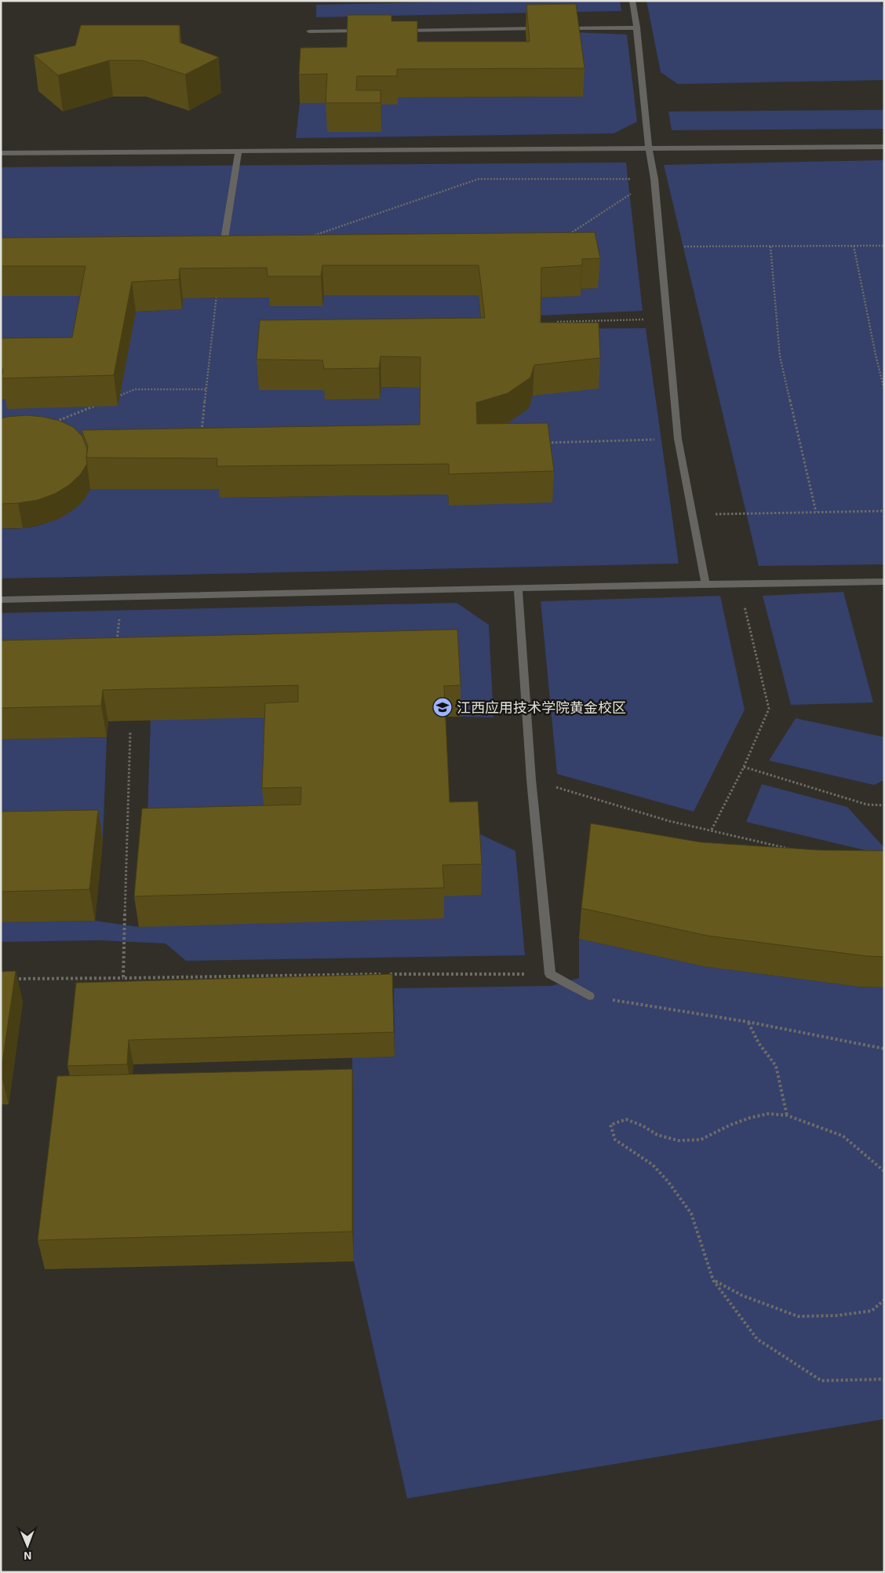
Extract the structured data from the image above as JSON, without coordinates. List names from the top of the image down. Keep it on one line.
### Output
{"places":{"school or university":["江西应用技术学院黄金校区"]},"north":"bottom"}
